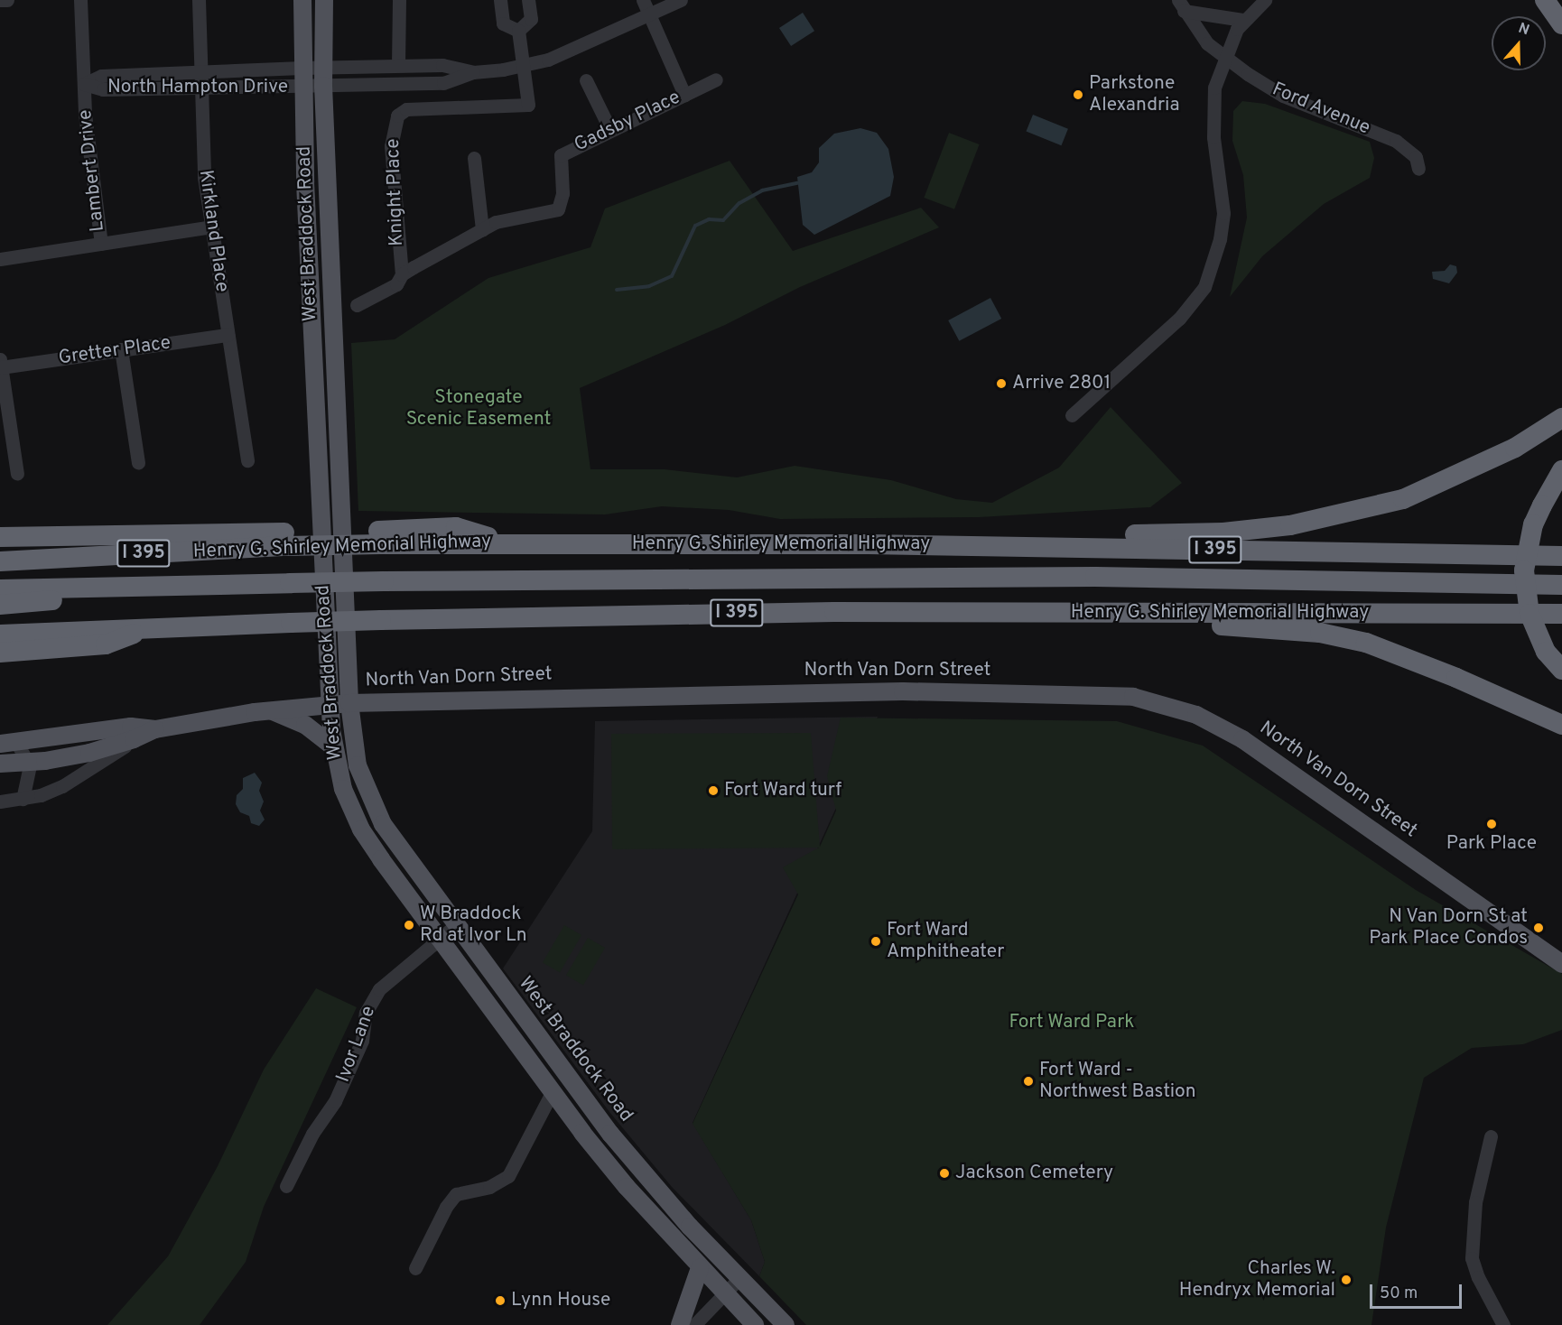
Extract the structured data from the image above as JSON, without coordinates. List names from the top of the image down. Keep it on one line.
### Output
{"streets":{"highway":["Henry G. Shirley Memorial Highway","I 395"],"main road":["West Braddock Road","North Van Dorn Street"],"street":["North Hampton Drive","Ford Avenue","Gadsby Place","Lambert Drive","Knight Place","Kirkland Place","Gretter Place","Ivor Lane"]},"crossings":[["North Hampton Drive","Lambert Drive"],["North Hampton Drive","Knight Place"],["North Hampton Drive","Kirkland Place"],["North Hampton Drive","West Braddock Road"],["Gadsby Place","Knight Place"],["Kirkland Place","Gretter Place"],["West Braddock Road","North Van Dorn Street"],["West Braddock Road","Ivor Lane"]],"parks":["Stonegate Scenic Easement","Fort Ward Park"],"places":["Parkstone Alexandria","Arrive 2801","Fort Ward turf","Park Place","W Braddock Rd at Ivor Ln","N Van Dorn St at Park Place Condos","Fort Ward Amphitheater","Fort Ward - Northwest Bastion","Jackson Cemetery","Charles W. Hendryx Memorial","Lynn House"],"scale_bar":"50 m","north":"top"}
